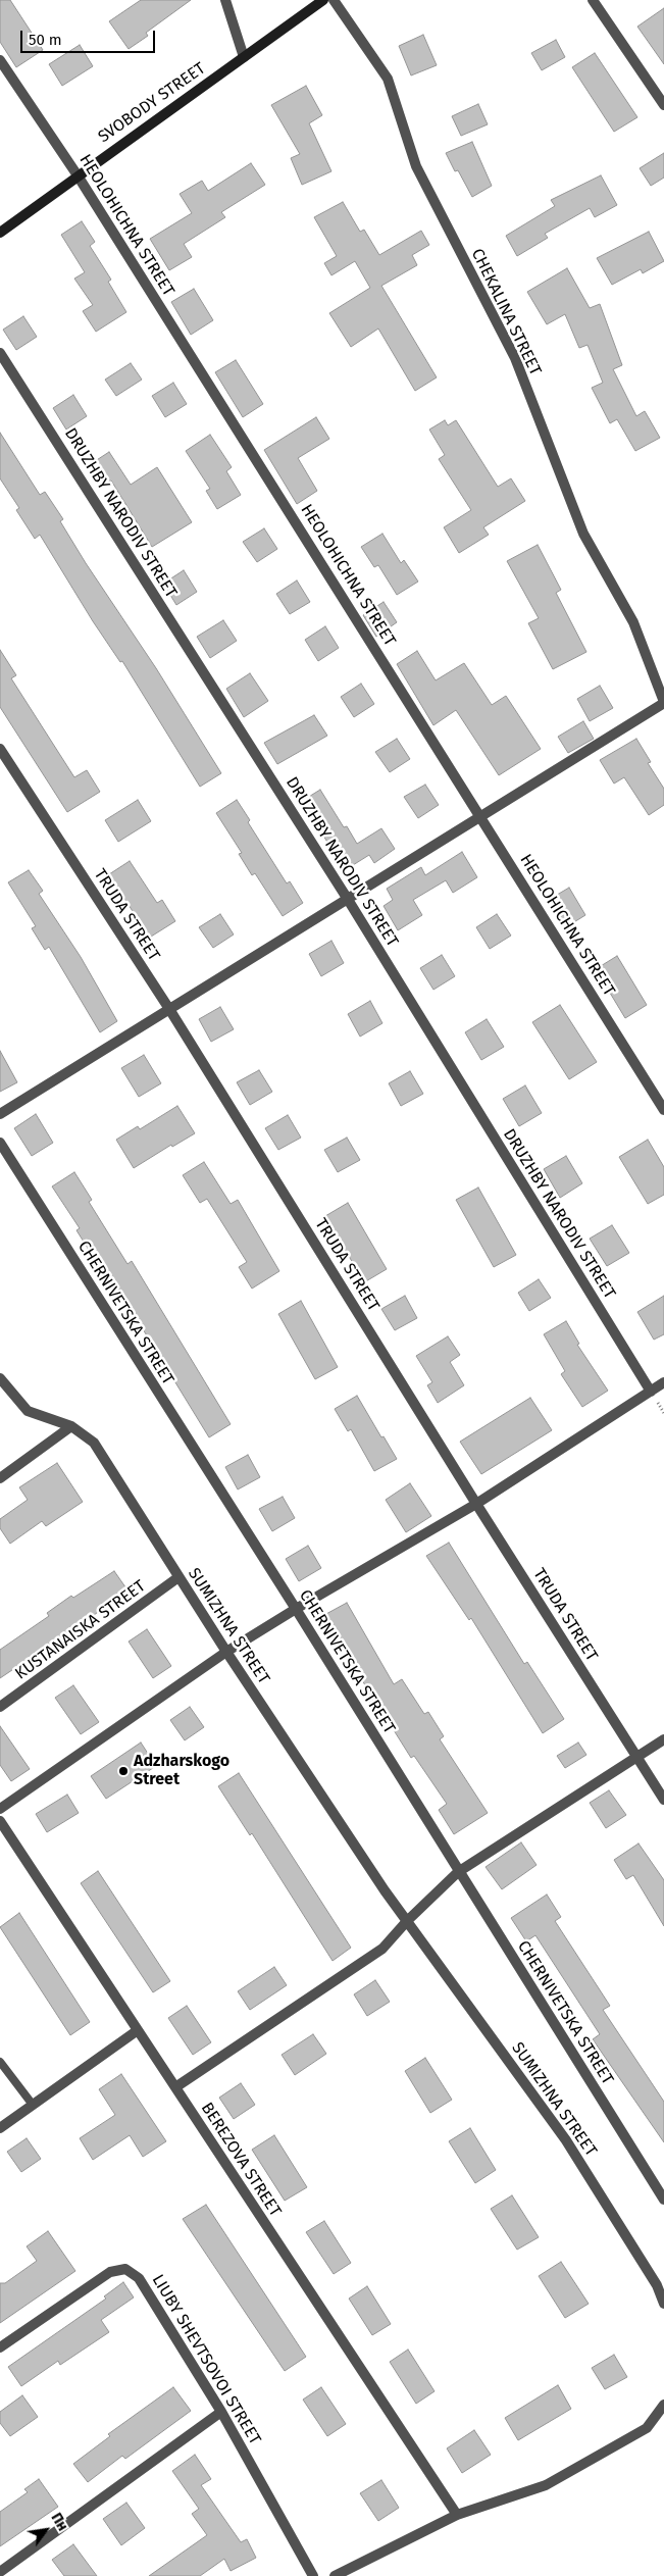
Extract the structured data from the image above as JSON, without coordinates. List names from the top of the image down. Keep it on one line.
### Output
{"streets":{"main road":["SVOBODY STREET"],"street":["HEOLOHICHNA STREET","CHEKALINA STREET","DRUZHBY NARODIV STREET","TRUDA STREET","CHERNIVETSKA STREET","SUMIZHNA STREET","KUSTANAISKA STREET","BEREZOVA STREET","LIUBY SHEVTSOVOI STREET"]},"crossings":[["SVOBODY STREET","HEOLOHICHNA STREET"],["SUMIZHNA STREET","KUSTANAISKA STREET"]],"places":["Adzharskogo Street"],"scale_bar":"50 m","north":"top right"}
